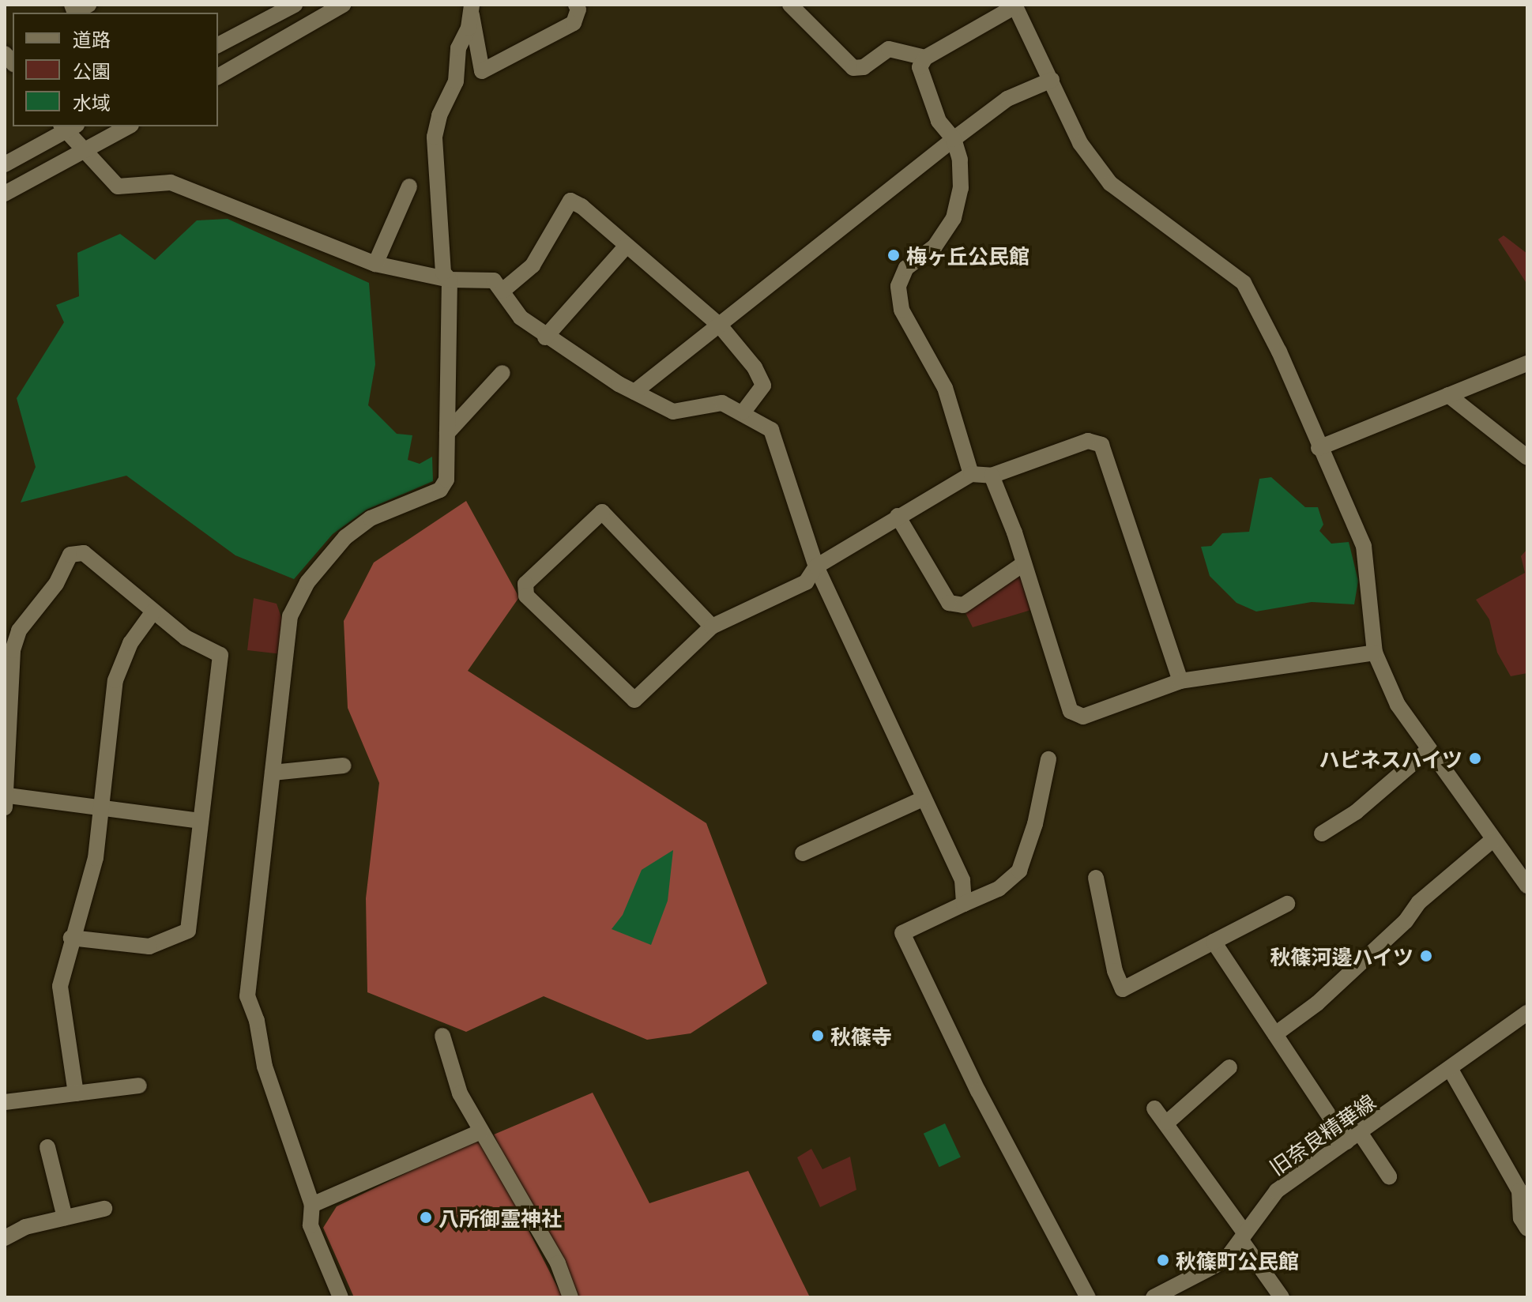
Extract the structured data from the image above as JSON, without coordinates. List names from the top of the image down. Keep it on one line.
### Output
{"streets":{"street":["旧奈良精華線"]},"places":["梅ヶ丘公民館","ハピネスハイツ","秋篠河邊ハイツ","秋篠寺","八所御霊神社","秋篠町公民館"],"legend":["道路","公園","水域"]}
